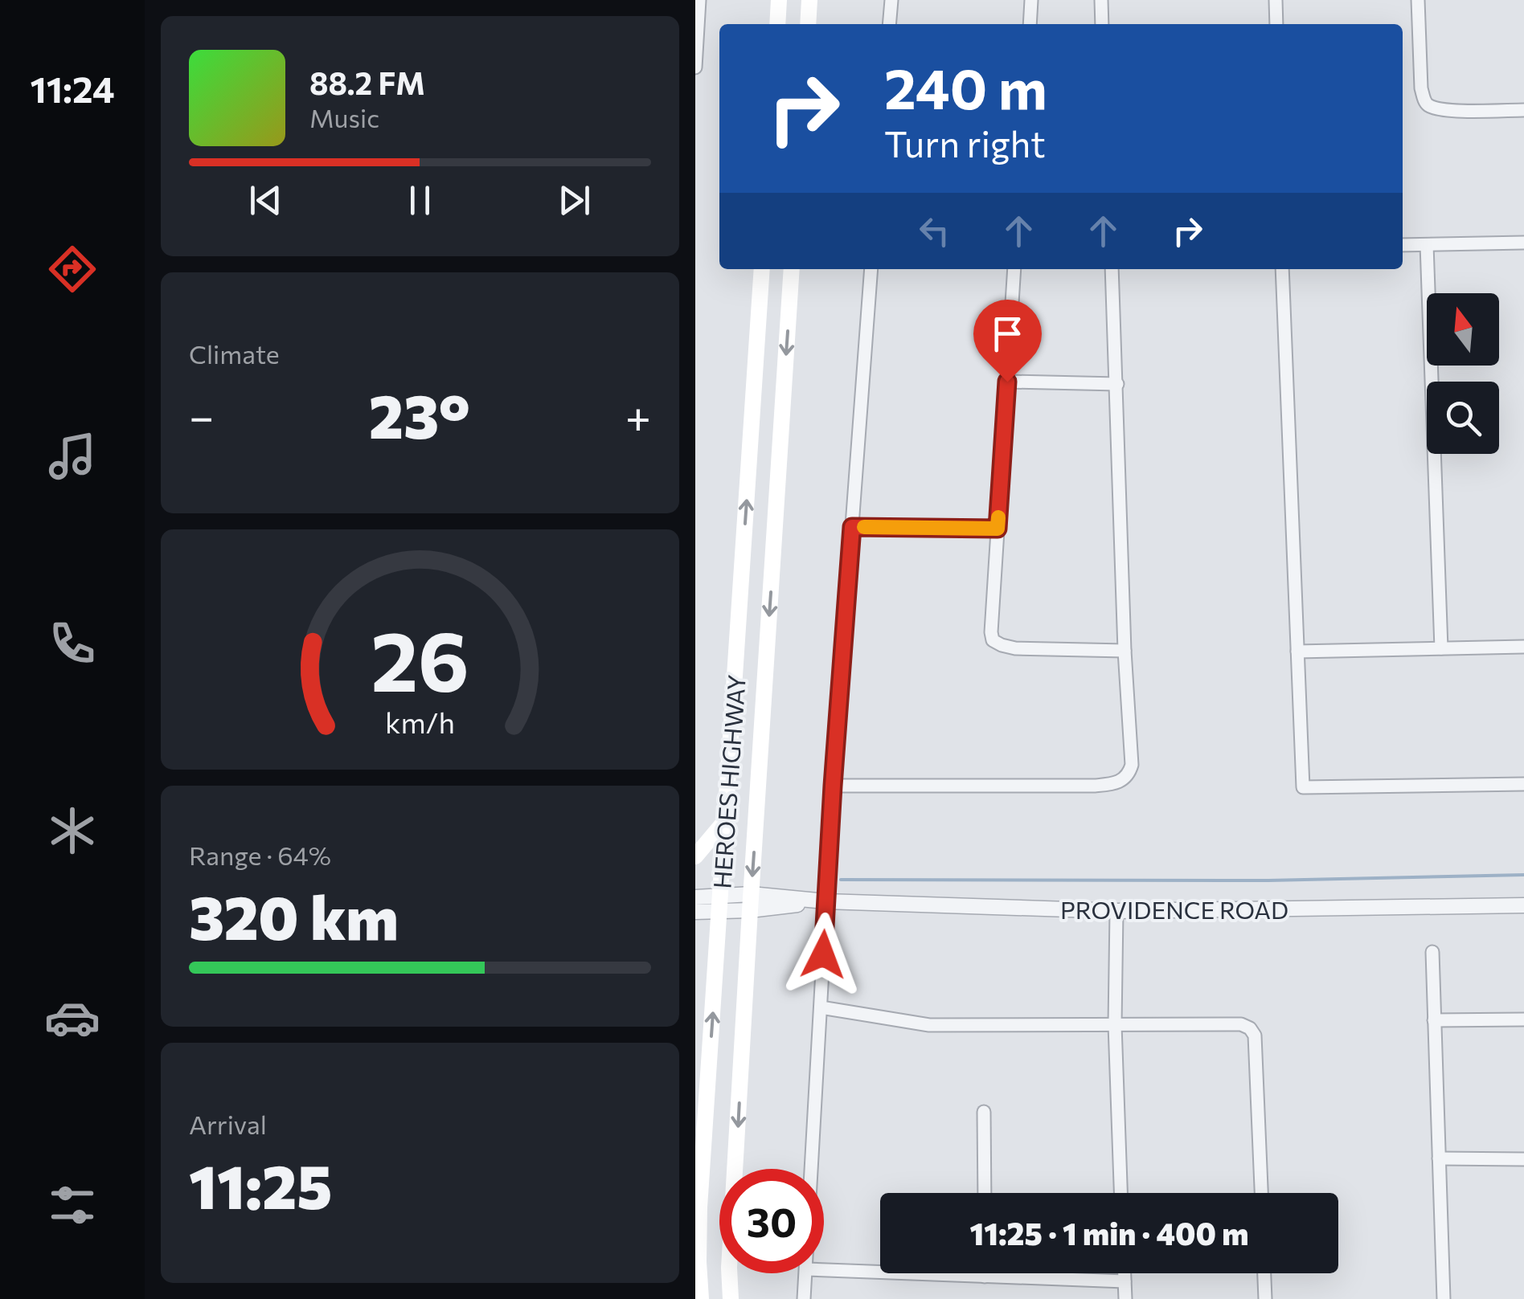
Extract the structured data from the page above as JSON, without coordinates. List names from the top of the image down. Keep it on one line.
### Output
{"streets":{"main road":["HEROES HIGHWAY"],"street":["PROVIDENCE ROAD"]},"crossings":[["HEROES HIGHWAY","PROVIDENCE ROAD"]],"north":"top","page":{"tabs":"11:24","turn":["240 m","Turn right"],"song":["88.2 FM","Music"],"tile":["Climate",["Range · 64%","320 km"],["Arrival","11:25"]],"heat":["−","23°","+"],"limit":"30","trip":"11:25 · 1 min · 400 m","gauge":["26","km/h"]}}
